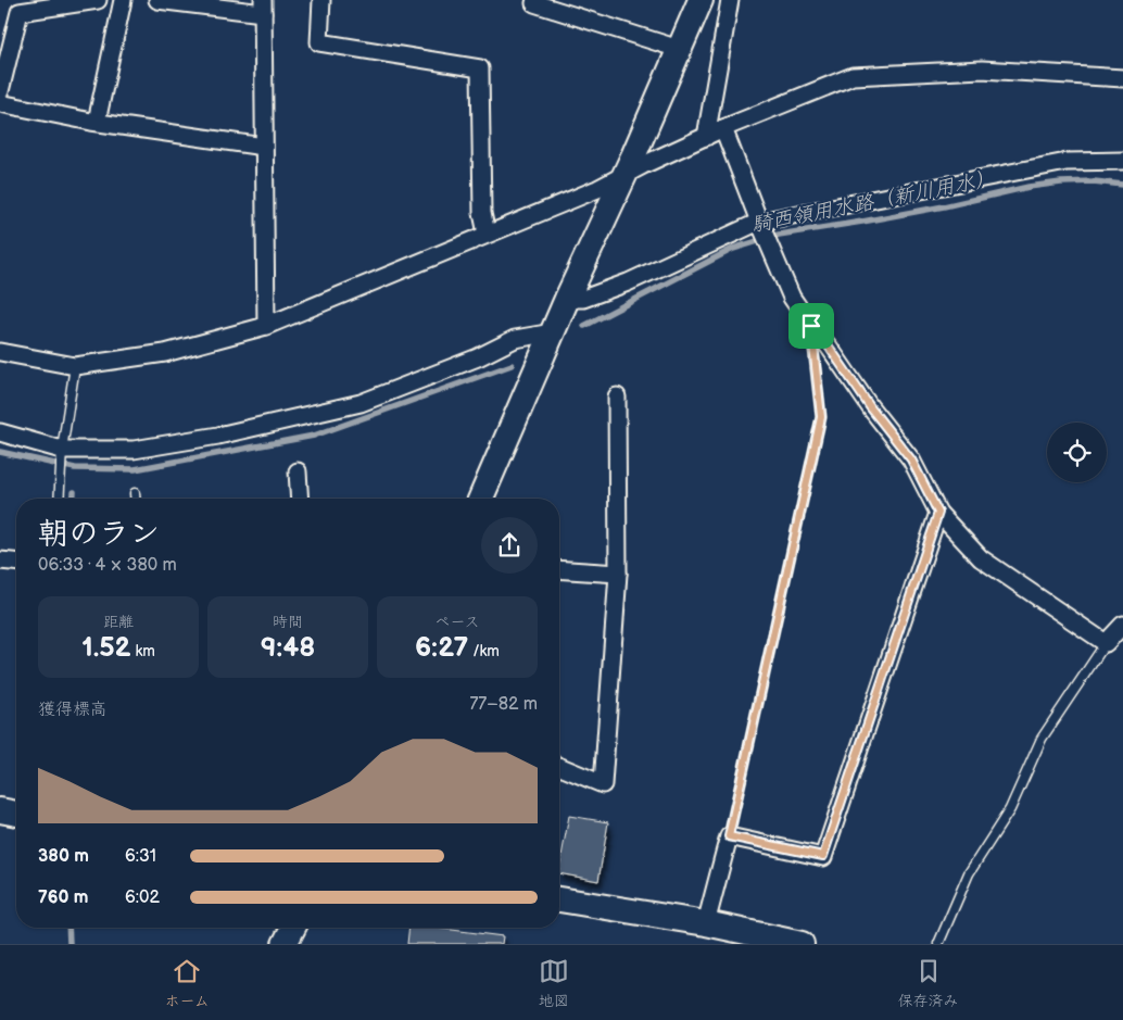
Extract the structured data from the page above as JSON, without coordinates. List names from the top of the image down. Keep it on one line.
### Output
{"water":["騎西領用水路（新川用水）"],"page":{"heading":["朝のラン","06:33 · 4 × 380 m"],"stats":[["距離","1.52 km"],["時間","9:48"],["ペース","6:27 /km"]],"chart":["獲得標高","77–82 m"],"list":[{"name":"380 m","note":"6:31"},{"name":"760 m","note":"6:02"}],"tabs":["ホーム","地図","保存済み"]}}
